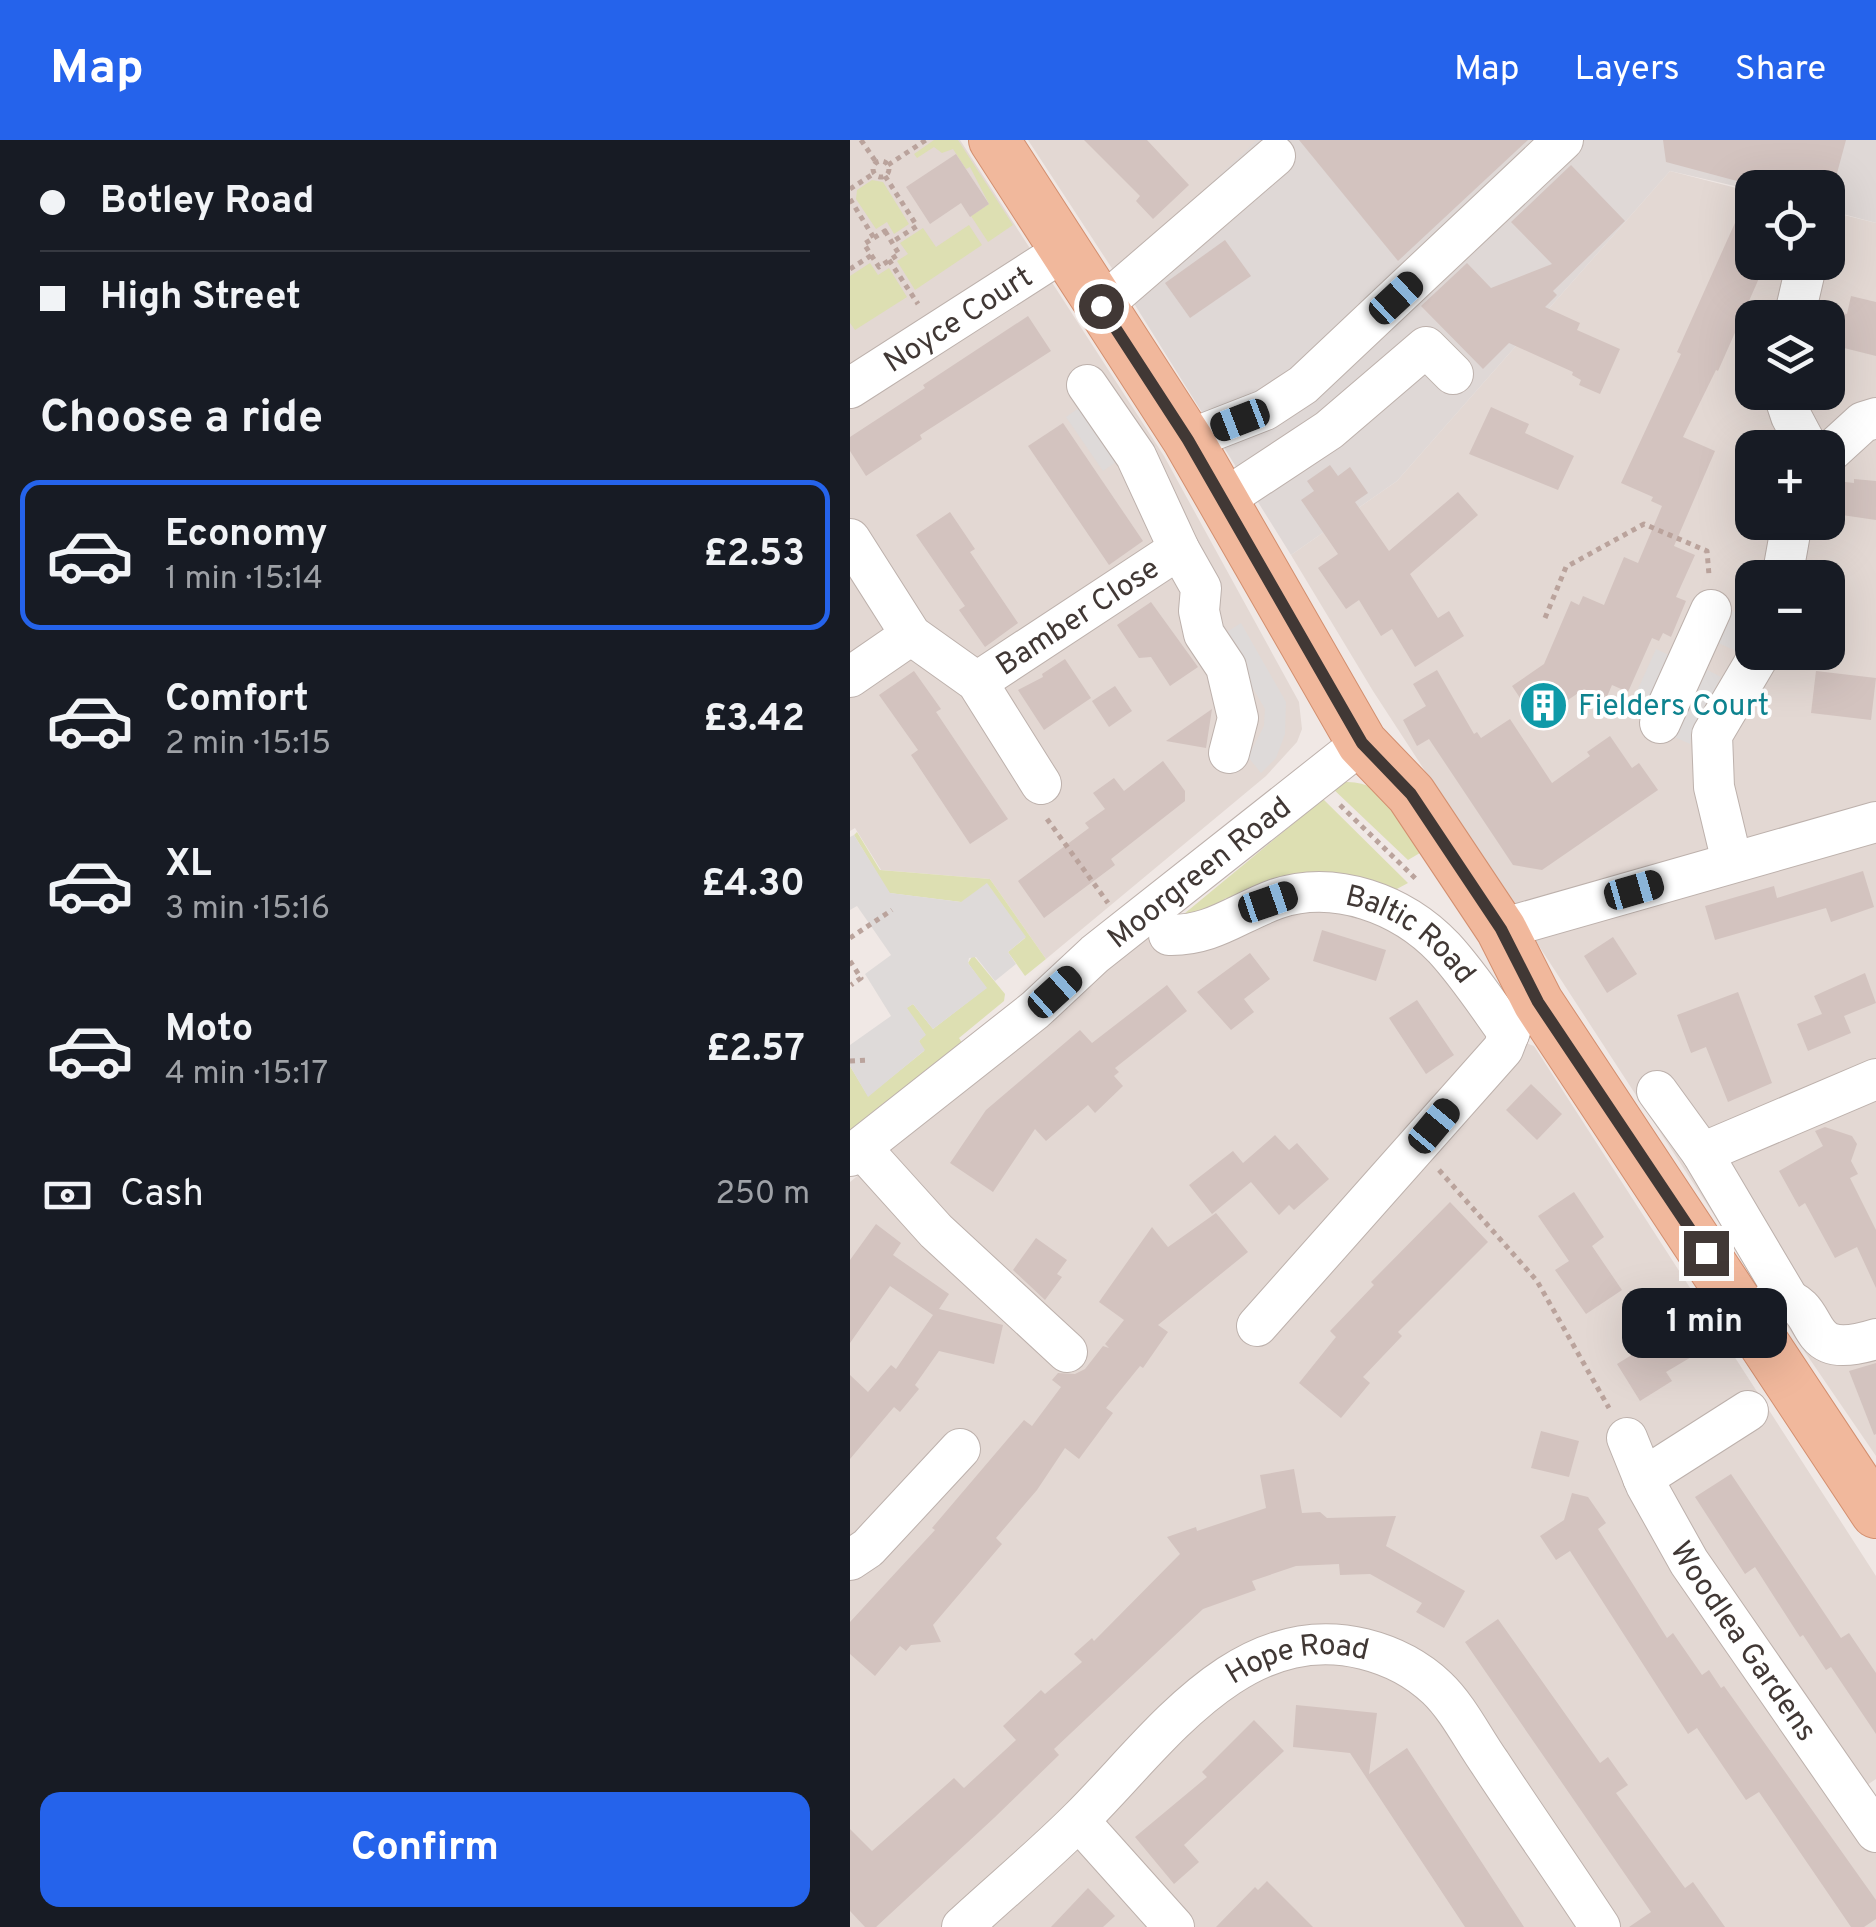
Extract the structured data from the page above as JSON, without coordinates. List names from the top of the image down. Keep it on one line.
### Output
{"streets":{"street":["Noyce Court","Bamber Close","Moorgreen Road","Baltic Road","Woodlea Gardens","Hope Road"]},"places":{"building":["Fielders Court"]},"page":{"header":"Map","nav":["Map","Layers","Share"],"banner":["Botley Road","High Street"],"map_buttons":["+","−"],"heading":"Choose a ride","list":[{"name":"Economy","note":"1 min · 15:14","value":"£2.53"},{"name":"Comfort","note":"2 min · 15:15","value":"£3.42"},{"name":"XL","note":"3 min · 15:16","value":"£4.30"},{"name":"Moto","note":"4 min · 15:17","value":"£2.57"}],"pay":["Cash","250 m"],"bubble":"1 min","buttons":"Confirm"}}
